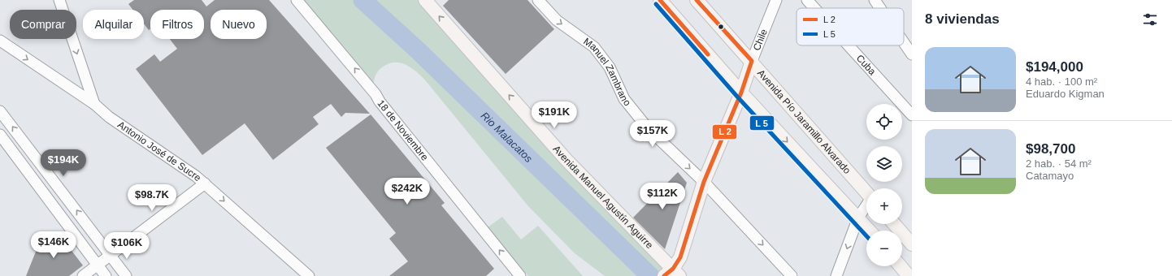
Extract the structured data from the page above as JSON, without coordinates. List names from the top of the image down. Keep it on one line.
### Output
{"streets":{"main road":["Chile","Avenida Pío Jaramillo Alvarado","Avenida Manuel Agustín Aguirre"],"street":["Cuba","Manuel Zambrano","18 de Noviembre","Antonio José de Sucre"]},"crossings":[["Chile","Manuel Zambrano"],["Chile","Avenida Pío Jaramillo Alvarado"],["Chile","Avenida Manuel Agustín Aguirre"]],"one_way":["Manuel Zambrano","18 de Noviembre","Avenida Manuel Agustín Aguirre"],"water":["Rio Malacatos"],"legend":["L 2","L 5"],"page":{"heading":"8 viviendas","chip":["Comprar","Alquilar","Filtros","Nuevo"],"list":[{"name":"$194,000","note":"4 hab. · 100 m² · Eduardo Kigman"},{"name":"$98,700","note":"2 hab. · 54 m² · Catamayo"}],"price":["$191K","$157K","$194K","$242K","$112K","$98.7K","$146K","$106K"],"map_buttons":["+","−"]}}
